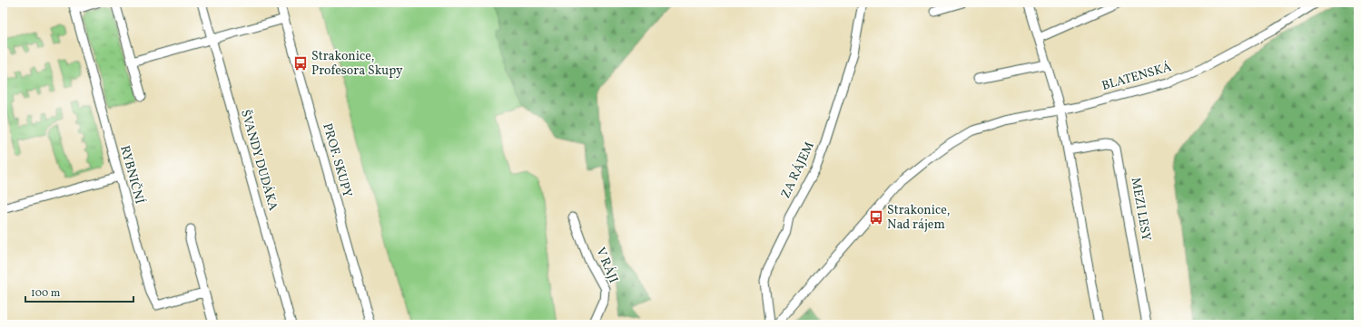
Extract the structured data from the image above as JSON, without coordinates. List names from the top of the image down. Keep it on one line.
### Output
{"streets":{"street":["BLATENSKÁ","ŠVANDY DUDÁKA","PROF. SKUPY","ZA RÁJEM","RYBNIČNÍ","MEZI LESY","V RÁJI"]},"places":{"bus stop":["Strakonice, Profesora Skupy","Strakonice, Nad rájem"]},"scale_bar":"100 m"}
